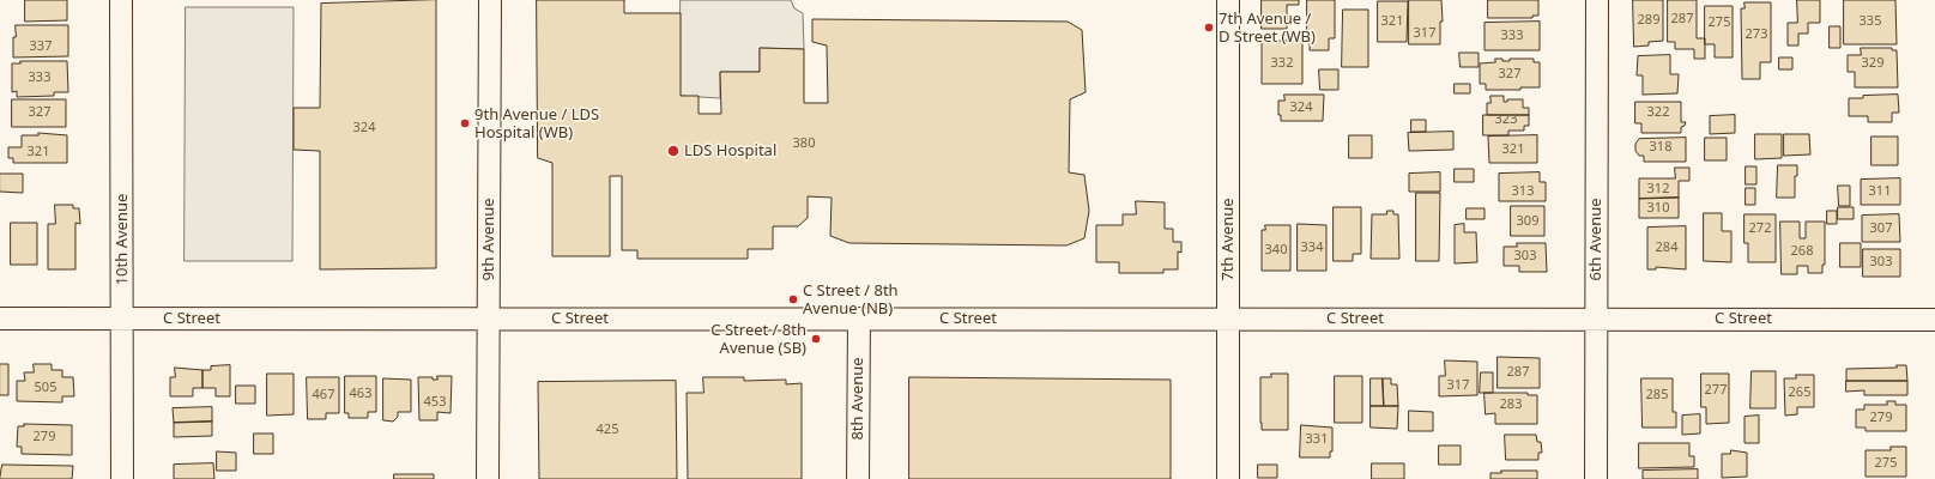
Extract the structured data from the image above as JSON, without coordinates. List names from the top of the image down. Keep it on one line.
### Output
{"streets":{"street":["10th Avenue","9th Avenue","7th Avenue","6th Avenue","C Street","8th Avenue"]},"crossings":[["10th Avenue","C Street"],["9th Avenue","C Street"],["7th Avenue","C Street"],["6th Avenue","C Street"],["C Street","8th Avenue"]],"places":["7th Avenue / D Street (WB)","9th Avenue / LDS Hospital (WB)","LDS Hospital","C Street / 8th Avenue (NB)","C Street / 8th Avenue (SB)"],"house_numbers":["287","289","321","335","275","317","273","333","337","332","329","327","333","324","327","322","323","324","380","318","321","321","312","313","311","310","309","272","307","334","284","340","268","303","303","287","317","505","277","265","463","467","285","453","283","279","425","279","331","275"]}
